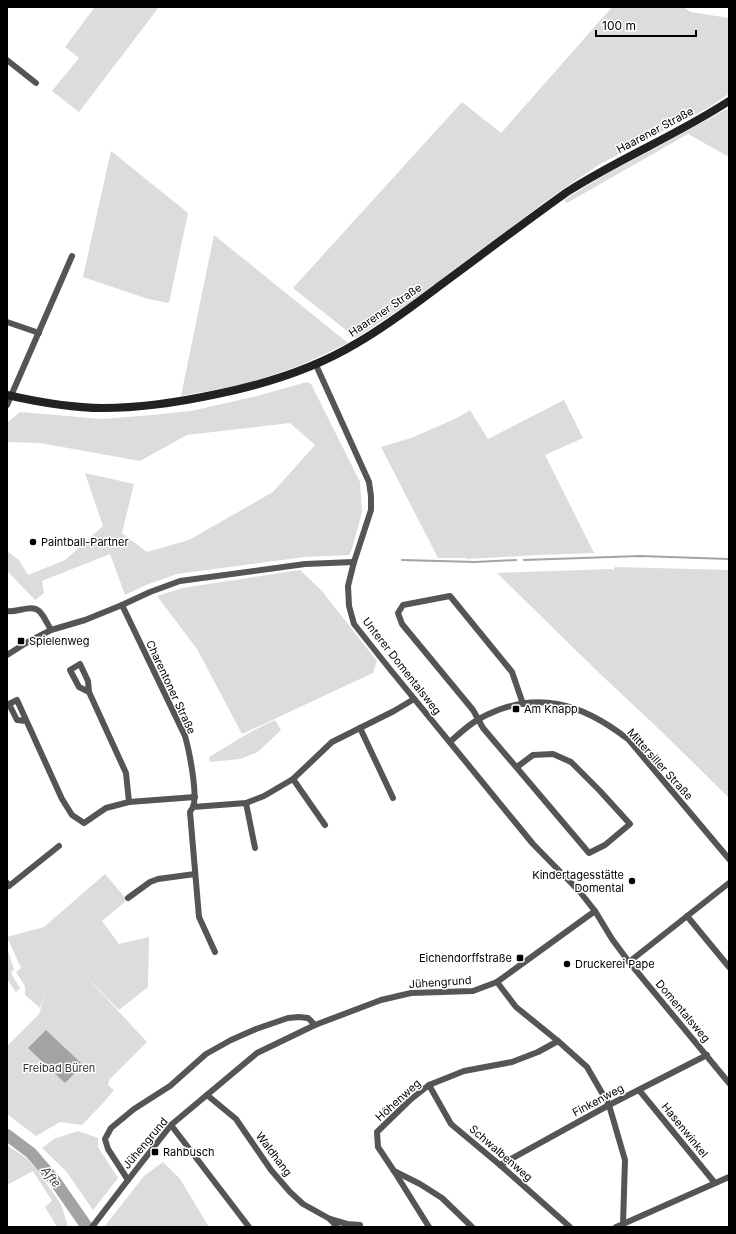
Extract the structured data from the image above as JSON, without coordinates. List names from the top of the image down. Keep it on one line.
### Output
{"streets":{"main road":["Haarener Straße"],"street":["Unterer Domentalsweg","Charentoner Straße","Mittersiller Straße","Jühengrund","Domentalsweg","Höhenweg","Finkenweg","Hasenwinkel","Schwalbenweg","Waldhang"]},"crossings":[["Haarener Straße","Unterer Domentalsweg"],["Unterer Domentalsweg","Mittersiller Straße"],["Unterer Domentalsweg","Jühengrund"],["Unterer Domentalsweg","Domentalsweg"],["Jühengrund","Domentalsweg"],["Jühengrund","Waldhang"],["Domentalsweg","Finkenweg"],["Höhenweg","Schwalbenweg"],["Finkenweg","Hasenwinkel"],["Finkenweg","Schwalbenweg"]],"water":["Afte"],"parks":["Freibad Büren"],"places":{"other":["Paintball-Partner","Kindertagesstätte Domental","Druckerei Pape"],"transit":["Spielenweg","Am Knapp","Eichendorffstraße","Rahbusch"]},"scale_bar":"100 m"}
